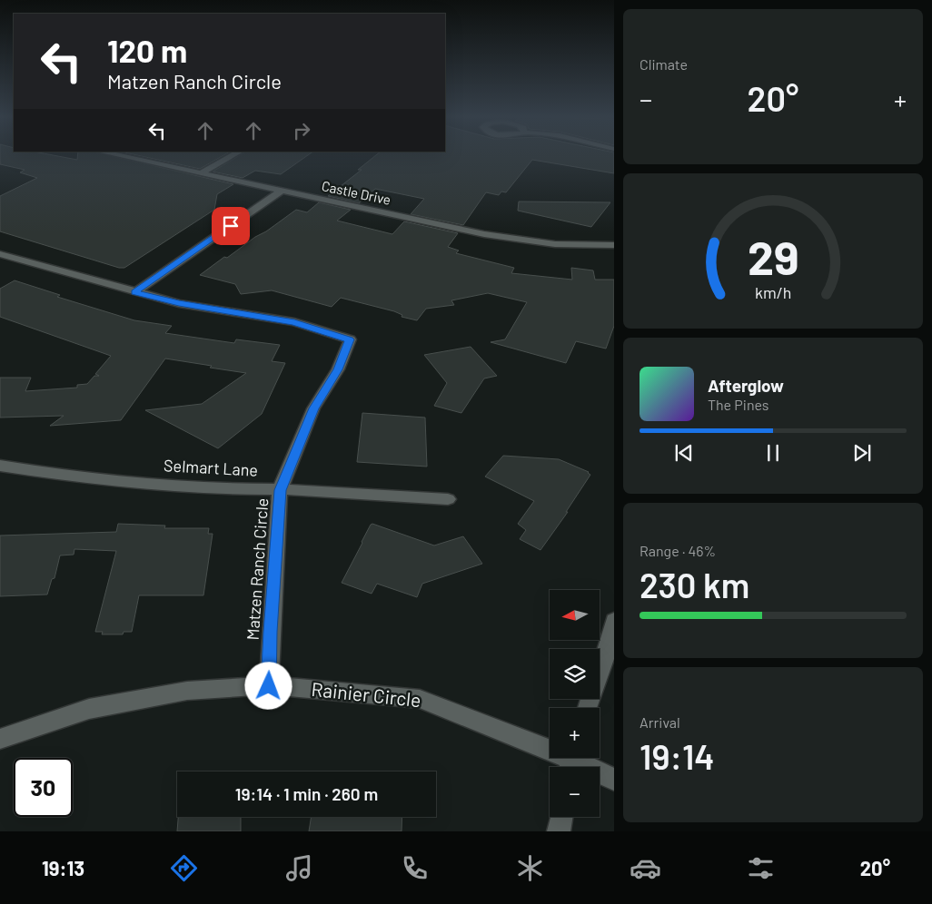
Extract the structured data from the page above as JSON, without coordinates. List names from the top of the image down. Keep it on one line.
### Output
{"streets":{"street":["Castle Drive","Selmart Lane","Matzen Ranch Circle","Rainier Circle"]},"crossings":[["Selmart Lane","Matzen Ranch Circle"],["Matzen Ranch Circle","Rainier Circle"]],"north":"left","page":{"tile":["Climate",["Range · 46%","230 km"],["Arrival","19:14"]],"turn":["120 m","Matzen Ranch Circle"],"heat":["−","20°","+"],"song":["Afterglow","The Pines"],"map_buttons":["+","−"],"limit":"30","trip":"19:14 · 1 min · 260 m","tabs":["19:13","20°"],"gauge":["29","km/h"]}}
